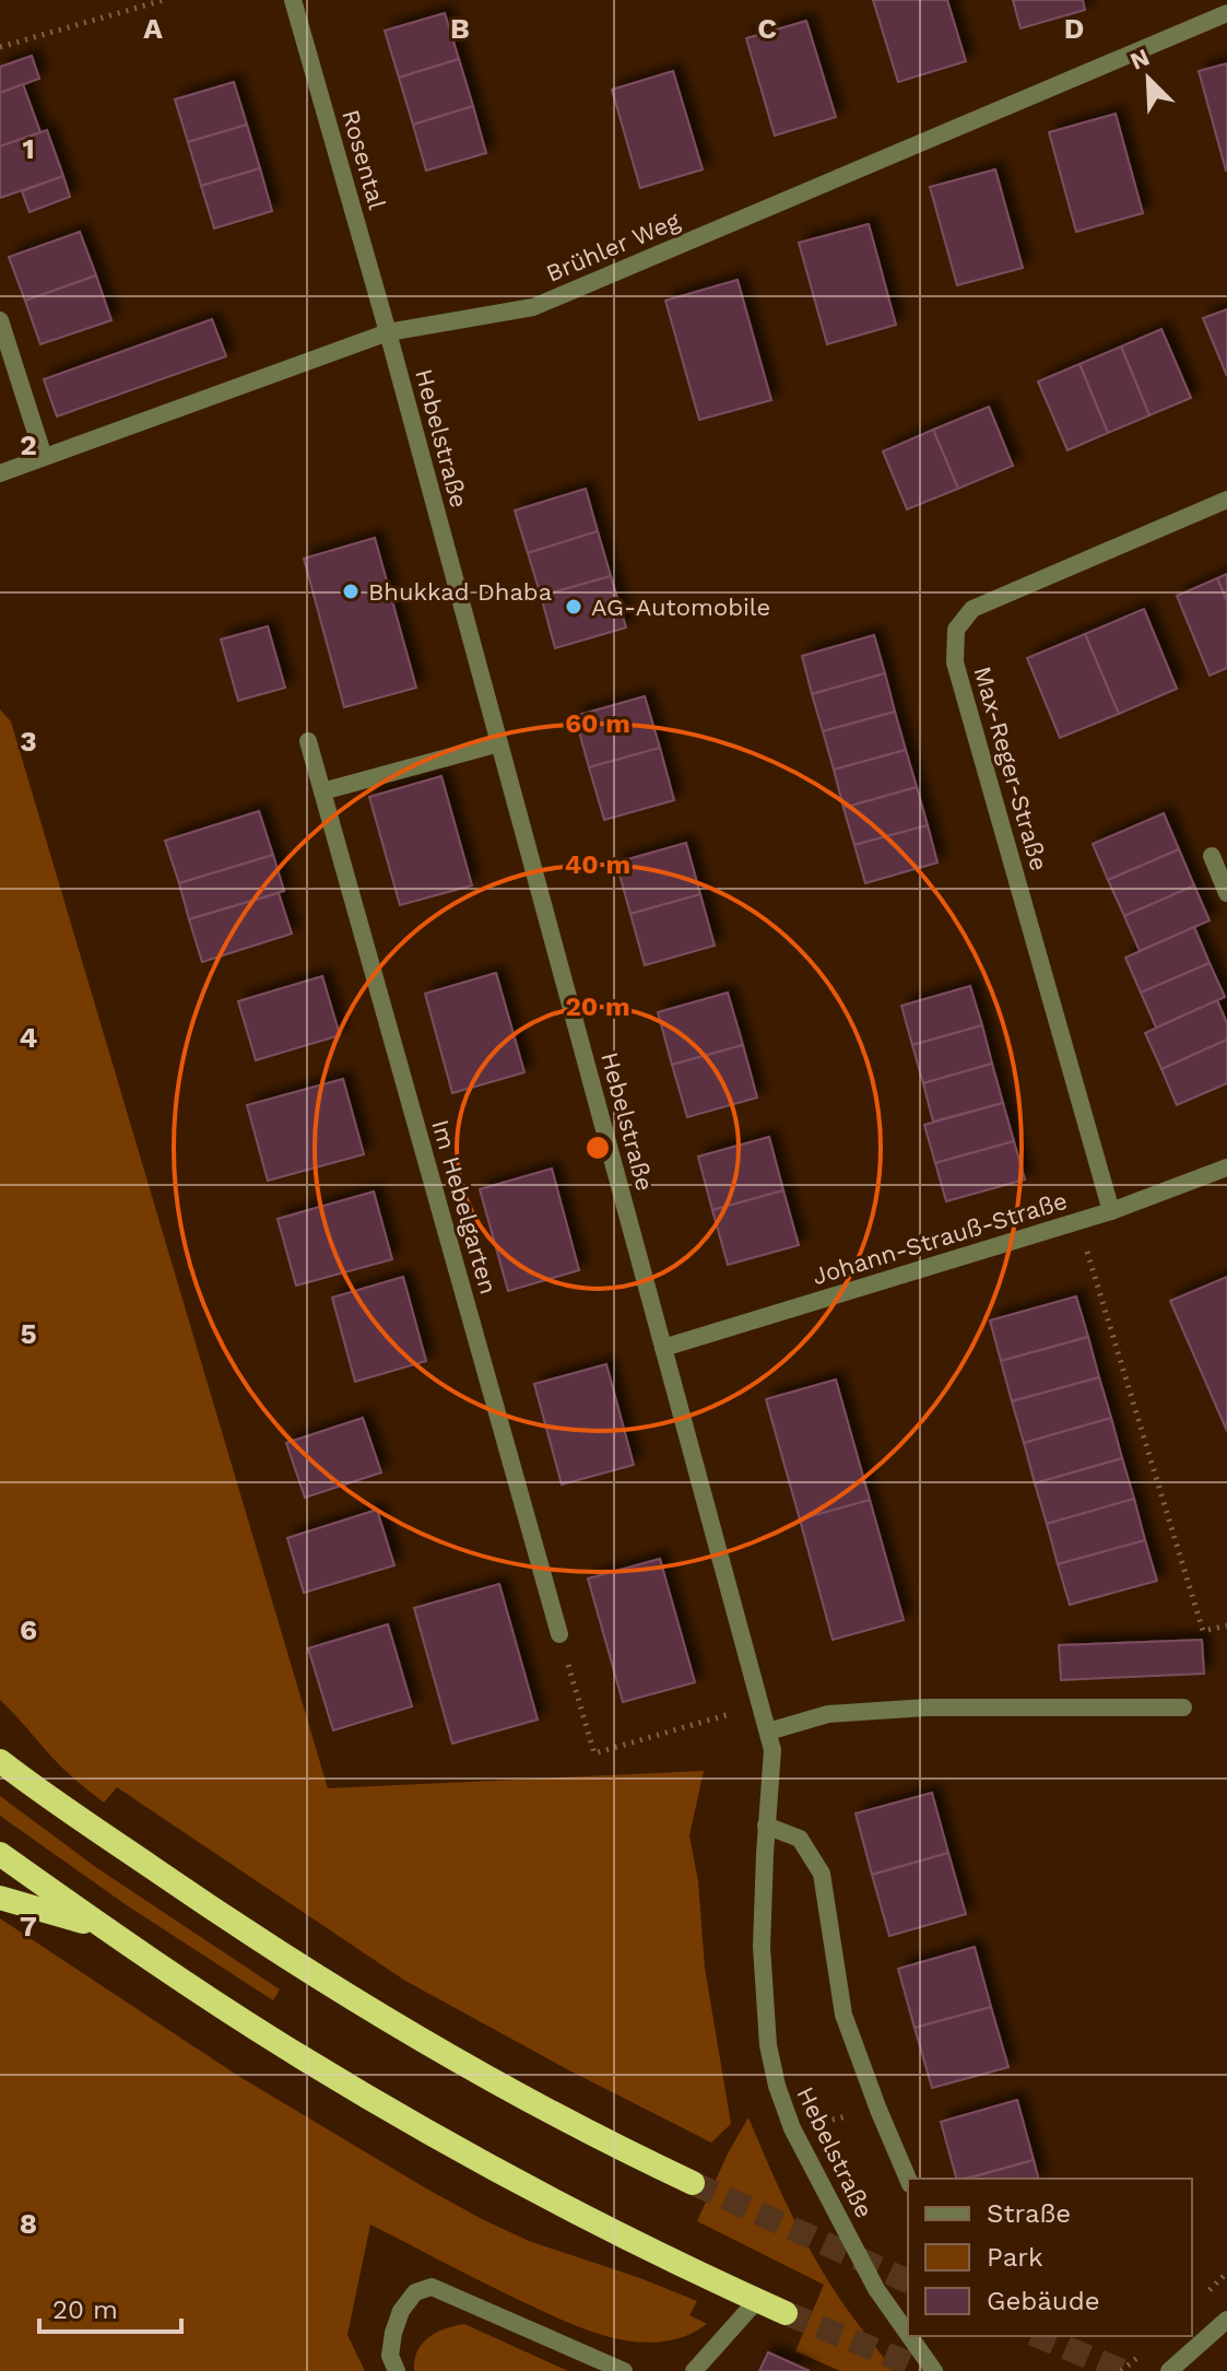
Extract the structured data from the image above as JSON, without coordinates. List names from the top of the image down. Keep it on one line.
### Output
{"streets":{"street":["Rosental","Brühler Weg","Hebelstraße","Max-Reger-Straße","Im Hebelgarten","Johann-Strauß-Straße"]},"crossings":[["Rosental","Brühler Weg"],["Rosental","Hebelstraße"],["Brühler Weg","Hebelstraße"],["Hebelstraße","Johann-Strauß-Straße"],["Max-Reger-Straße","Johann-Strauß-Straße"]],"places":["Bhukkad Dhaba","AG-Automobile"],"legend":["Straße","Park","Gebäude"],"scale_bar":"20 m","north":"top left","grid":{"columns":["A","B","C","D"],"rows":["1","2","3","4","5","6","7","8"]},"rings":["60 m","40 m","20 m"]}
